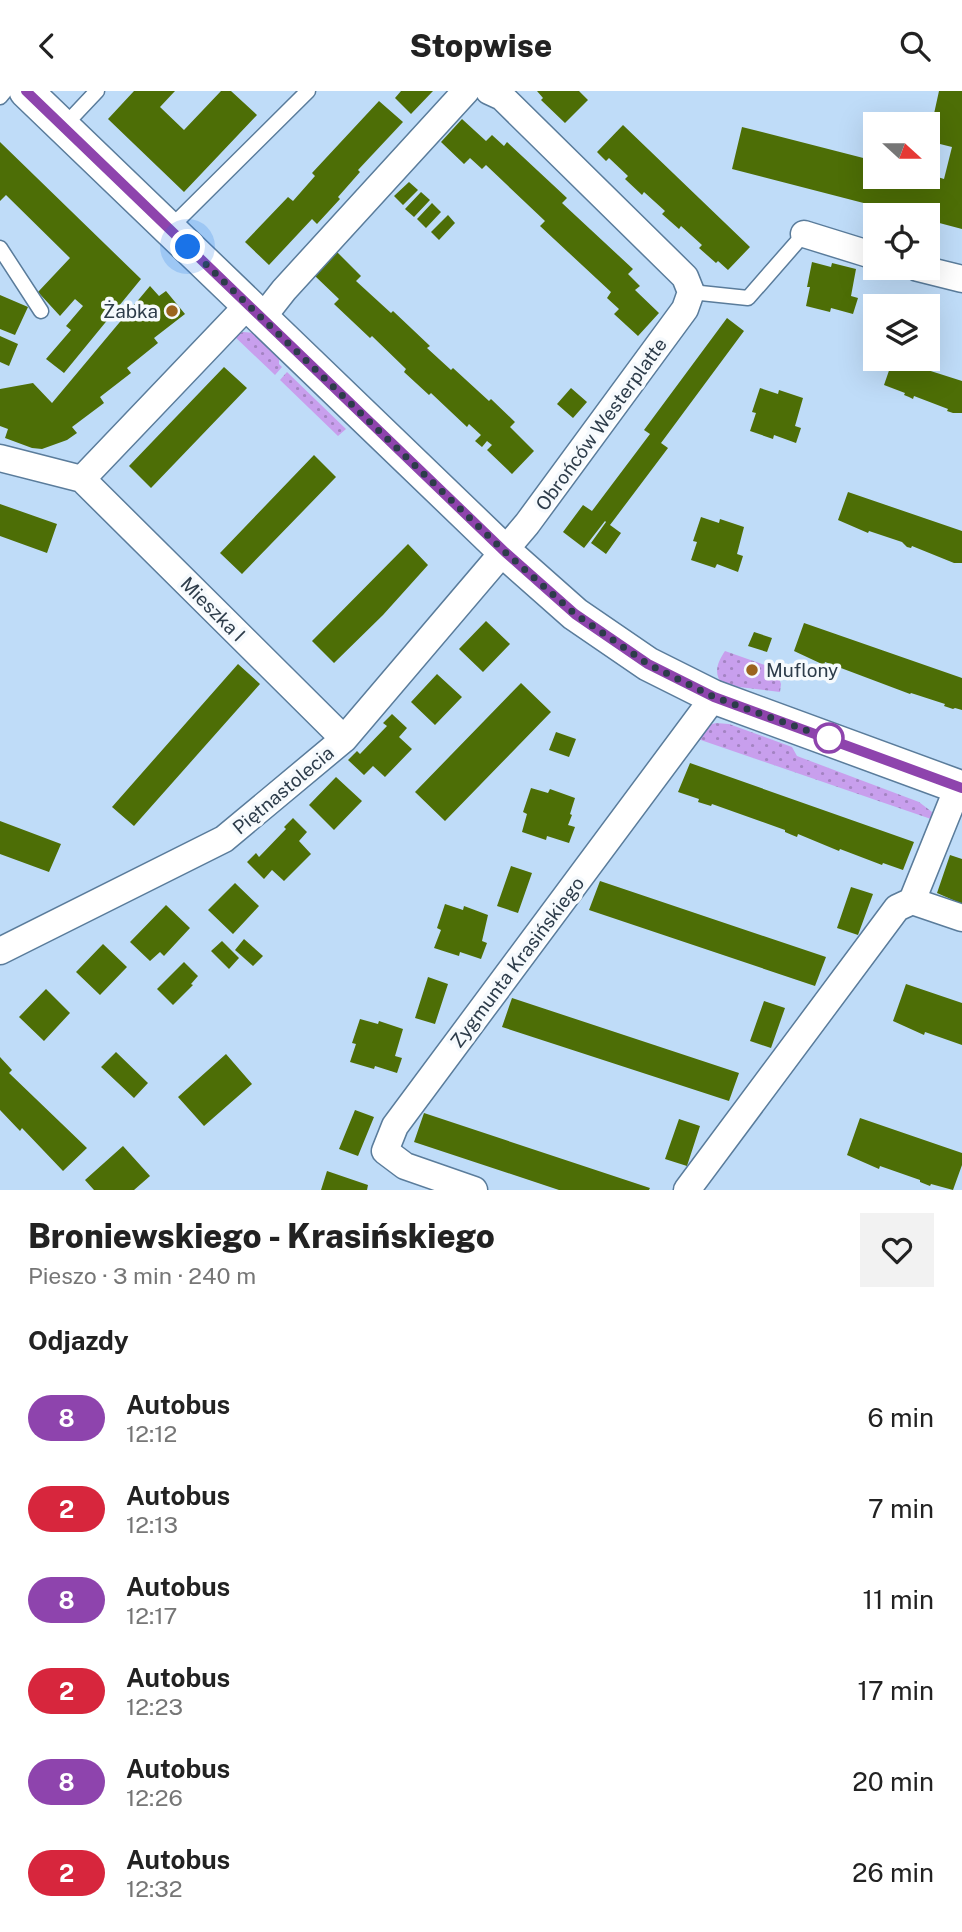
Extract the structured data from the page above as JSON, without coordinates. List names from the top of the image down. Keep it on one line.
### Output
{"streets":{"street":["Obrońców Westerplatte","Mieszka I","Piętnastolecia","Zygmunta Krasińskiego"]},"crossings":[["Obrońców Westerplatte","Piętnastolecia"],["Mieszka I","Piętnastolecia"]],"places":["Żabka","Muflony"],"lines":["bus line 8"],"north":"right","page":{"header":"Stopwise","heading":[["Broniewskiego - Krasińskiego","Pieszo · 3 min · 240 m"],"Odjazdy"],"list":[{"mark":"8","name":"Autobus","note":"12:12","value":"6 min"},{"mark":"2","name":"Autobus","note":"12:13","value":"7 min"},{"mark":"8","name":"Autobus","note":"12:17","value":"11 min"},{"mark":"2","name":"Autobus","note":"12:23","value":"17 min"},{"mark":"8","name":"Autobus","note":"12:26","value":"20 min"},{"mark":"2","name":"Autobus","note":"12:32","value":"26 min"}]}}
